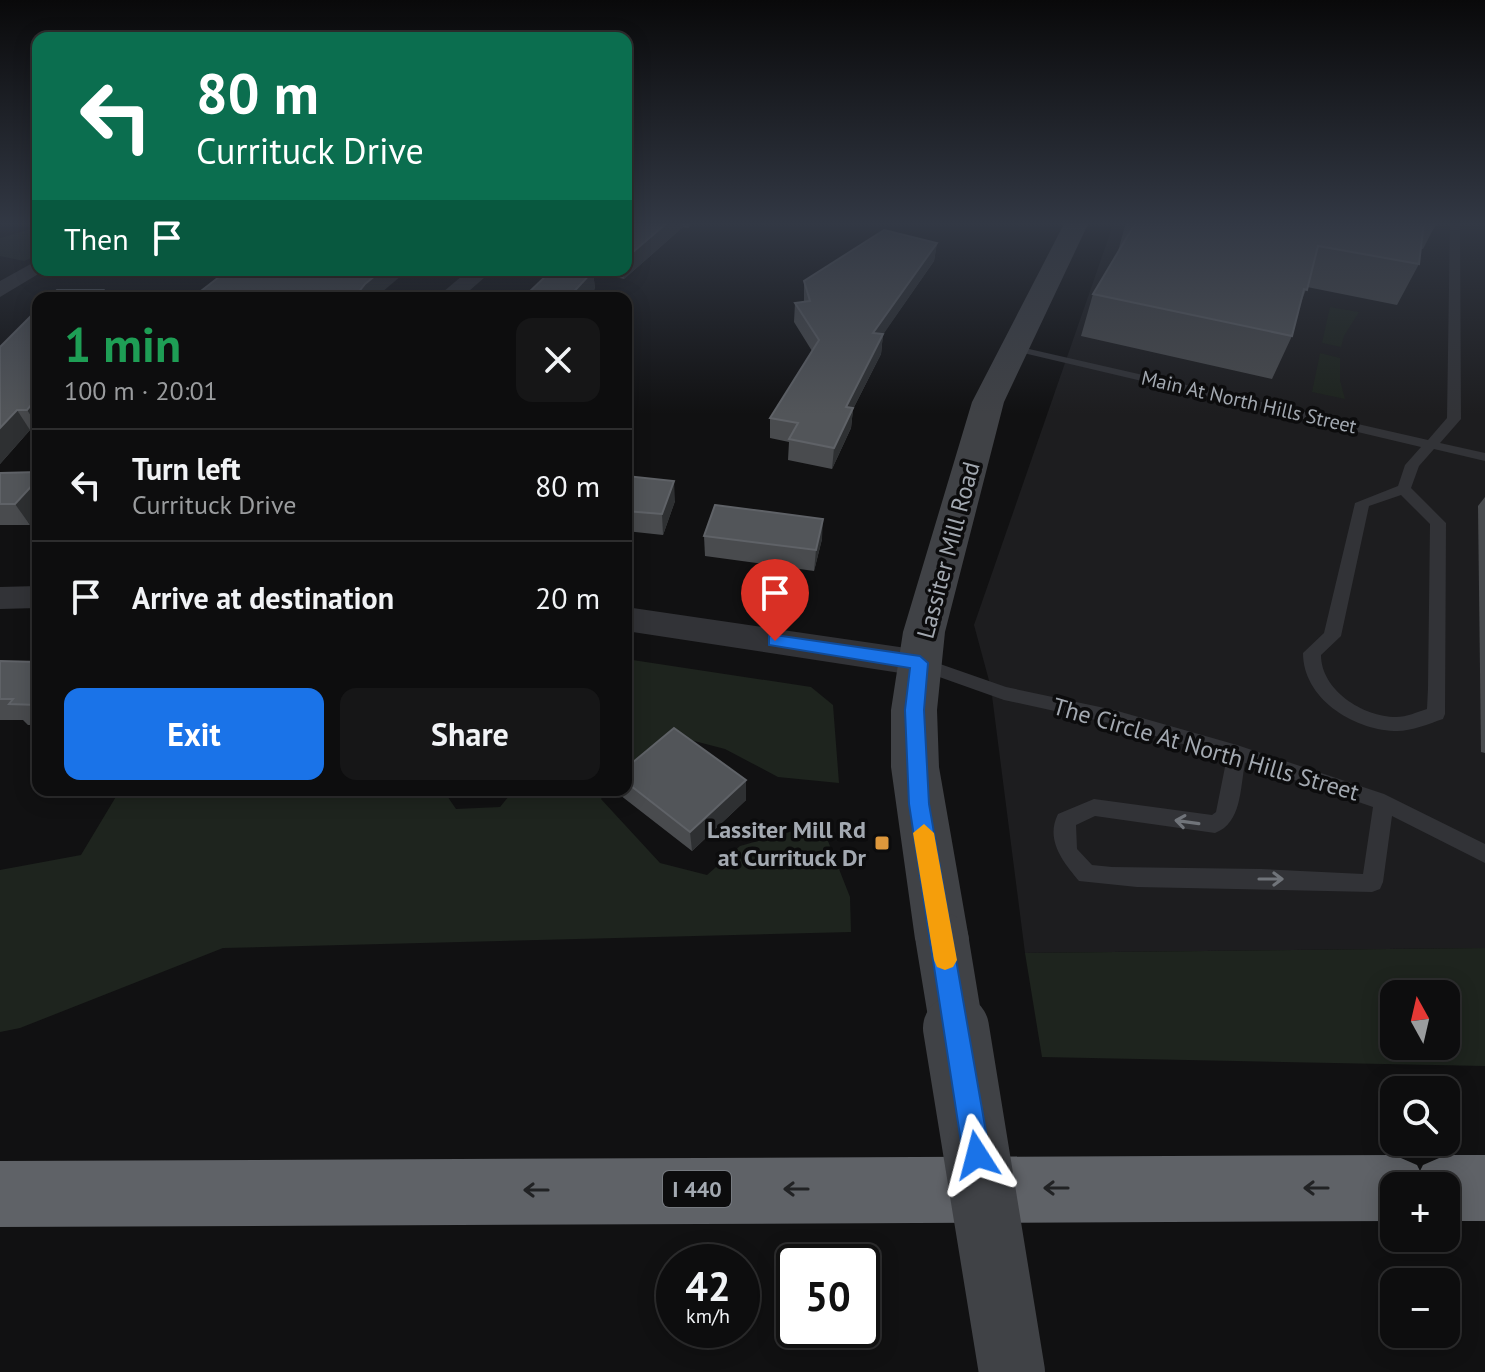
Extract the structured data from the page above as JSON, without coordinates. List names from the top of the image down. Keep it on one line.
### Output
{"streets":{"highway":["I 440"],"main road":["Lassiter Mill Road"],"lane":["Main At North Hills Street","The Circle At North Hills Street"]},"crossings":[["Main At North Hills Street","Lassiter Mill Road"],["Lassiter Mill Road","The Circle At North Hills Street"]],"places":{"transit":["Lassiter Mill Rd at Currituck Dr"]},"north":"top","page":{"turn":["80 m","Currituck Drive"],"then":"Then","heading":["1 min","100 m · 20:01"],"list":[{"name":"Turn left","note":"Currituck Drive","value":"80 m"},{"name":"Arrive at destination","value":"20 m"}],"buttons":["Exit","Share"],"map_buttons":["+","−"],"speed":"42 km/h","limit":"50"}}
